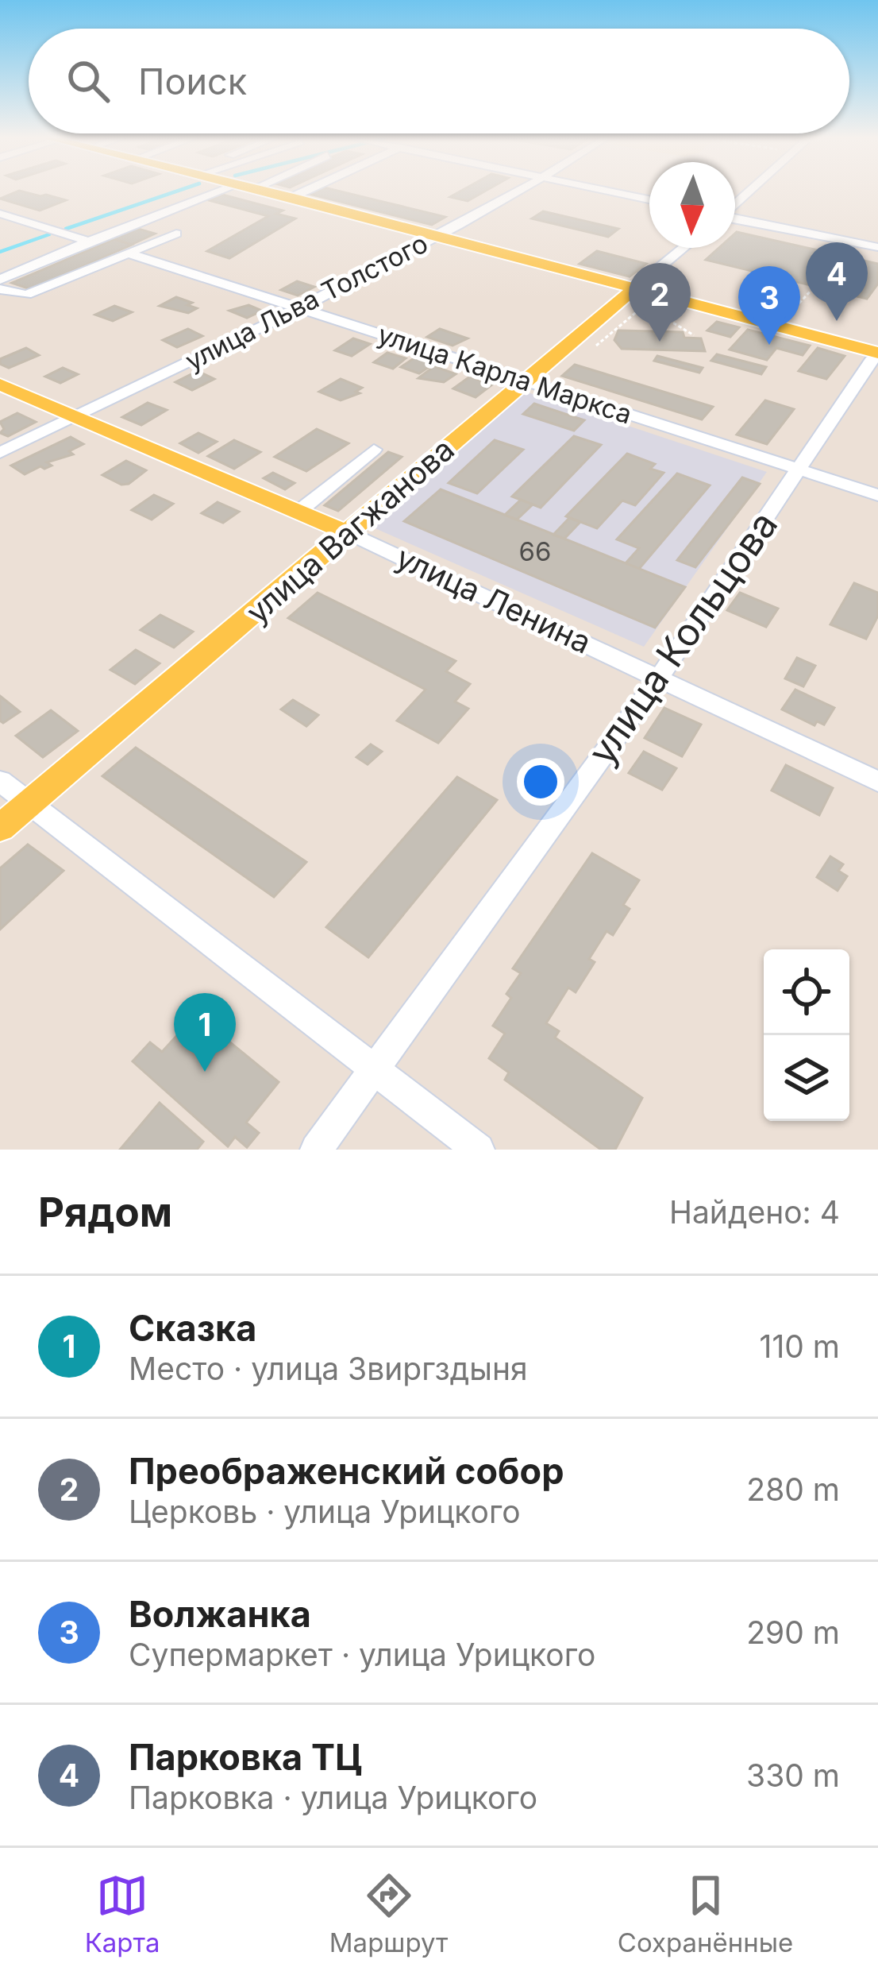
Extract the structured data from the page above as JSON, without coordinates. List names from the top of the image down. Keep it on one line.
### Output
{"streets":{"main road":["улица Вагжанова","улица Ленина"],"street":["улица Льва Толстого","улица Карла Маркса","улица Кольцова"]},"crossings":[["улица Льва Толстого","улица Карла Маркса"],["улица Льва Толстого","улица Ленина"],["улица Карла Маркса","улица Вагжанова"],["улица Карла Маркса","улица Кольцова"],["улица Вагжанова","улица Ленина"],["улица Ленина","улица Кольцова"]],"house_numbers":["66"],"north":"bottom","page":{"search":"Поиск","pins":["4","2","3","1"],"heading":["Рядом","Найдено: 4"],"list":[{"mark":"1","name":"Сказка","note":"Место · улица Звиргздыня","value":"110 m"},{"mark":"2","name":"Преображенский собор","note":"Церковь · улица Урицкого","value":"280 m"},{"mark":"3","name":"Волжанка","note":"Супермаркет · улица Урицкого","value":"290 m"},{"mark":"4","name":"Парковка ТЦ","note":"Парковка · улица Урицкого","value":"330 m"}],"nav":["Карта","Маршрут","Сохранённые"]}}
